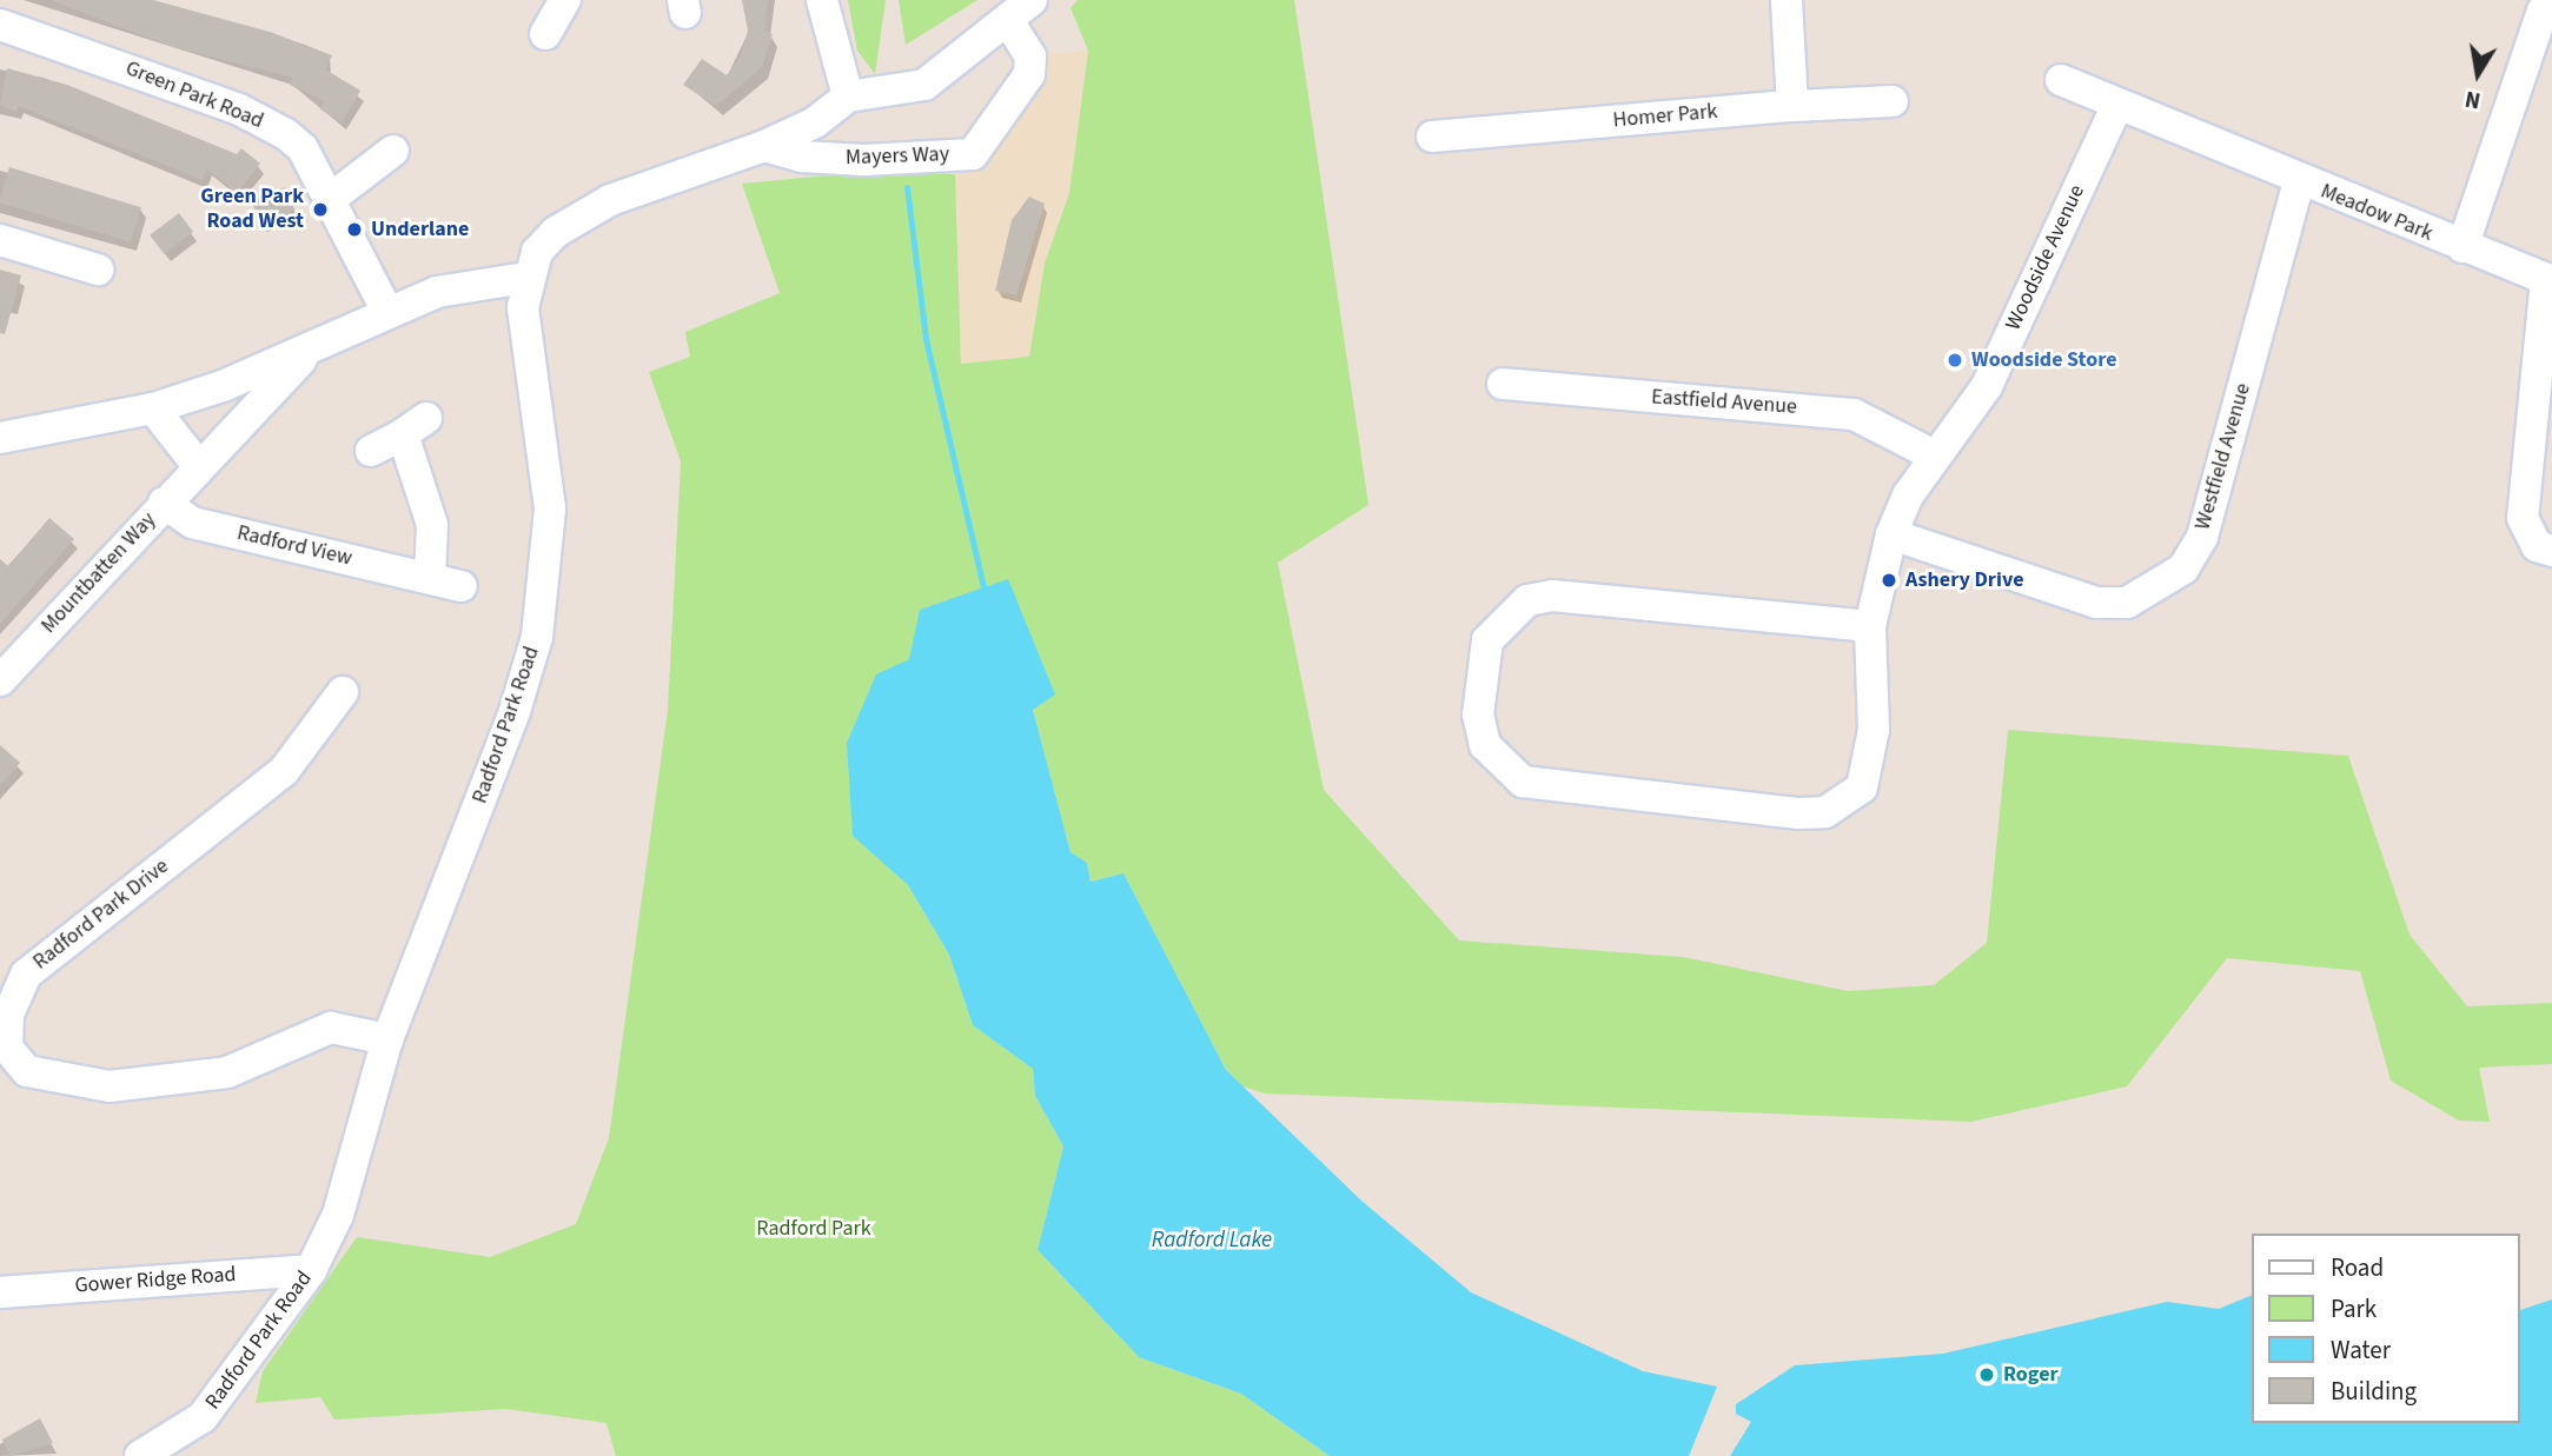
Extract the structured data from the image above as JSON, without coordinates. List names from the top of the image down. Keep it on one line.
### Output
{"streets":{"street":["Green Park Road","Homer Park","Mayers Way","Meadow Park","Woodside Avenue","Eastfield Avenue","Westfield Avenue","Radford View","Mountbatten Way","Radford Park Road","Radford Park Drive","Gower Ridge Road"]},"crossings":[["Meadow Park","Woodside Avenue"],["Meadow Park","Westfield Avenue"],["Woodside Avenue","Eastfield Avenue"],["Woodside Avenue","Westfield Avenue"],["Radford View","Mountbatten Way"],["Radford Park Road","Radford Park Drive"],["Radford Park Road","Gower Ridge Road"]],"water":["Radford Lake"],"parks":["Radford Park"],"places":["Green Park Road West","Underlane","Woodside Store","Ashery Drive","Roger"],"legend":["Road","Park","Water","Building"],"north":"bottom"}
